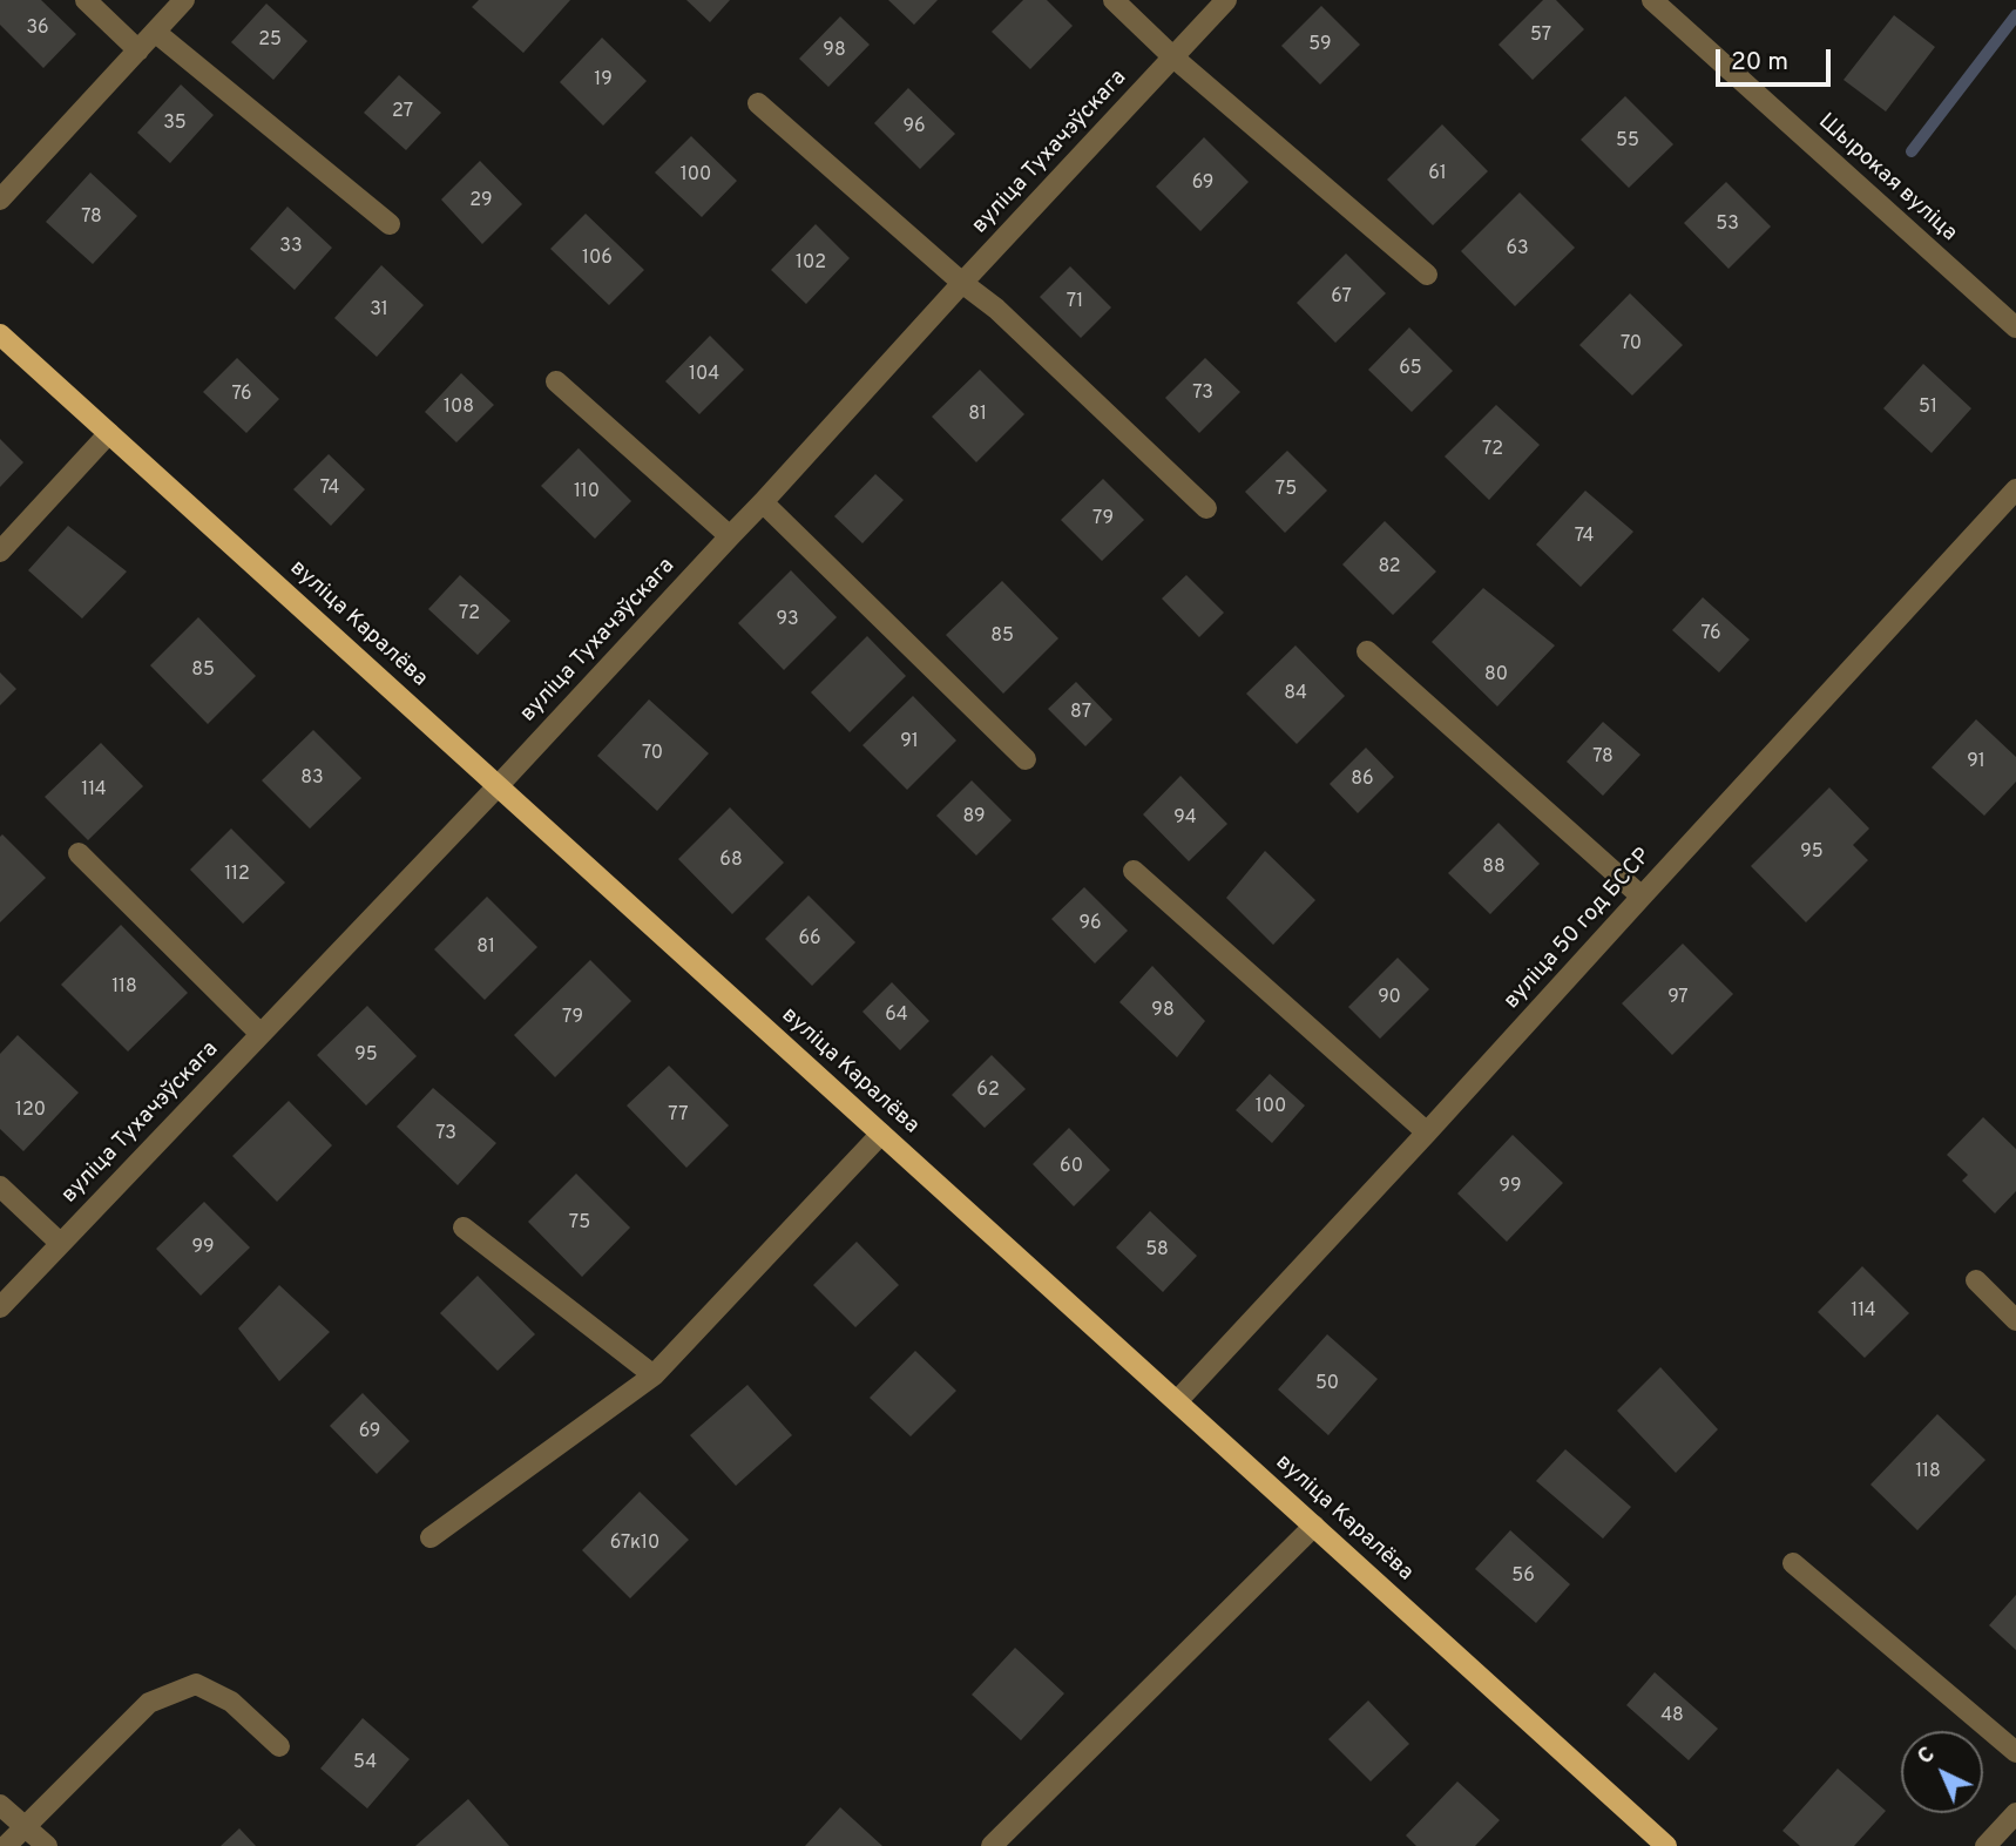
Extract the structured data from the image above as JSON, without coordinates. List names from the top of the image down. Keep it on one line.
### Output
{"streets":{"main road":["вуліца Каралёва"],"street":["вуліца Тухачэўскага","Шырокая вуліца","вуліца 50 год БССР"]},"crossings":[["вуліца Тухачэўскага","вуліца Каралёва"],["вуліца Каралёва","вуліца 50 год БССР"]],"house_numbers":["36","57","25","59","98","19","27","35","96","55","61","100","69","29","78","53","33","63","106","102","67","71","31","70","65","104","73","76","108","51","81","72","74","75","110","79","74","82","72","93","76","85","85","80","84","87","91","70","78","91","83","86","114","89","94","95","68","88","112","96","66","81","118","90","97","98","64","79","95","62","100","120","77","73","60","99","75","99","58","114","50","69","118","67к10","56","48","54"],"scale_bar":"20 m","north":"top left"}
